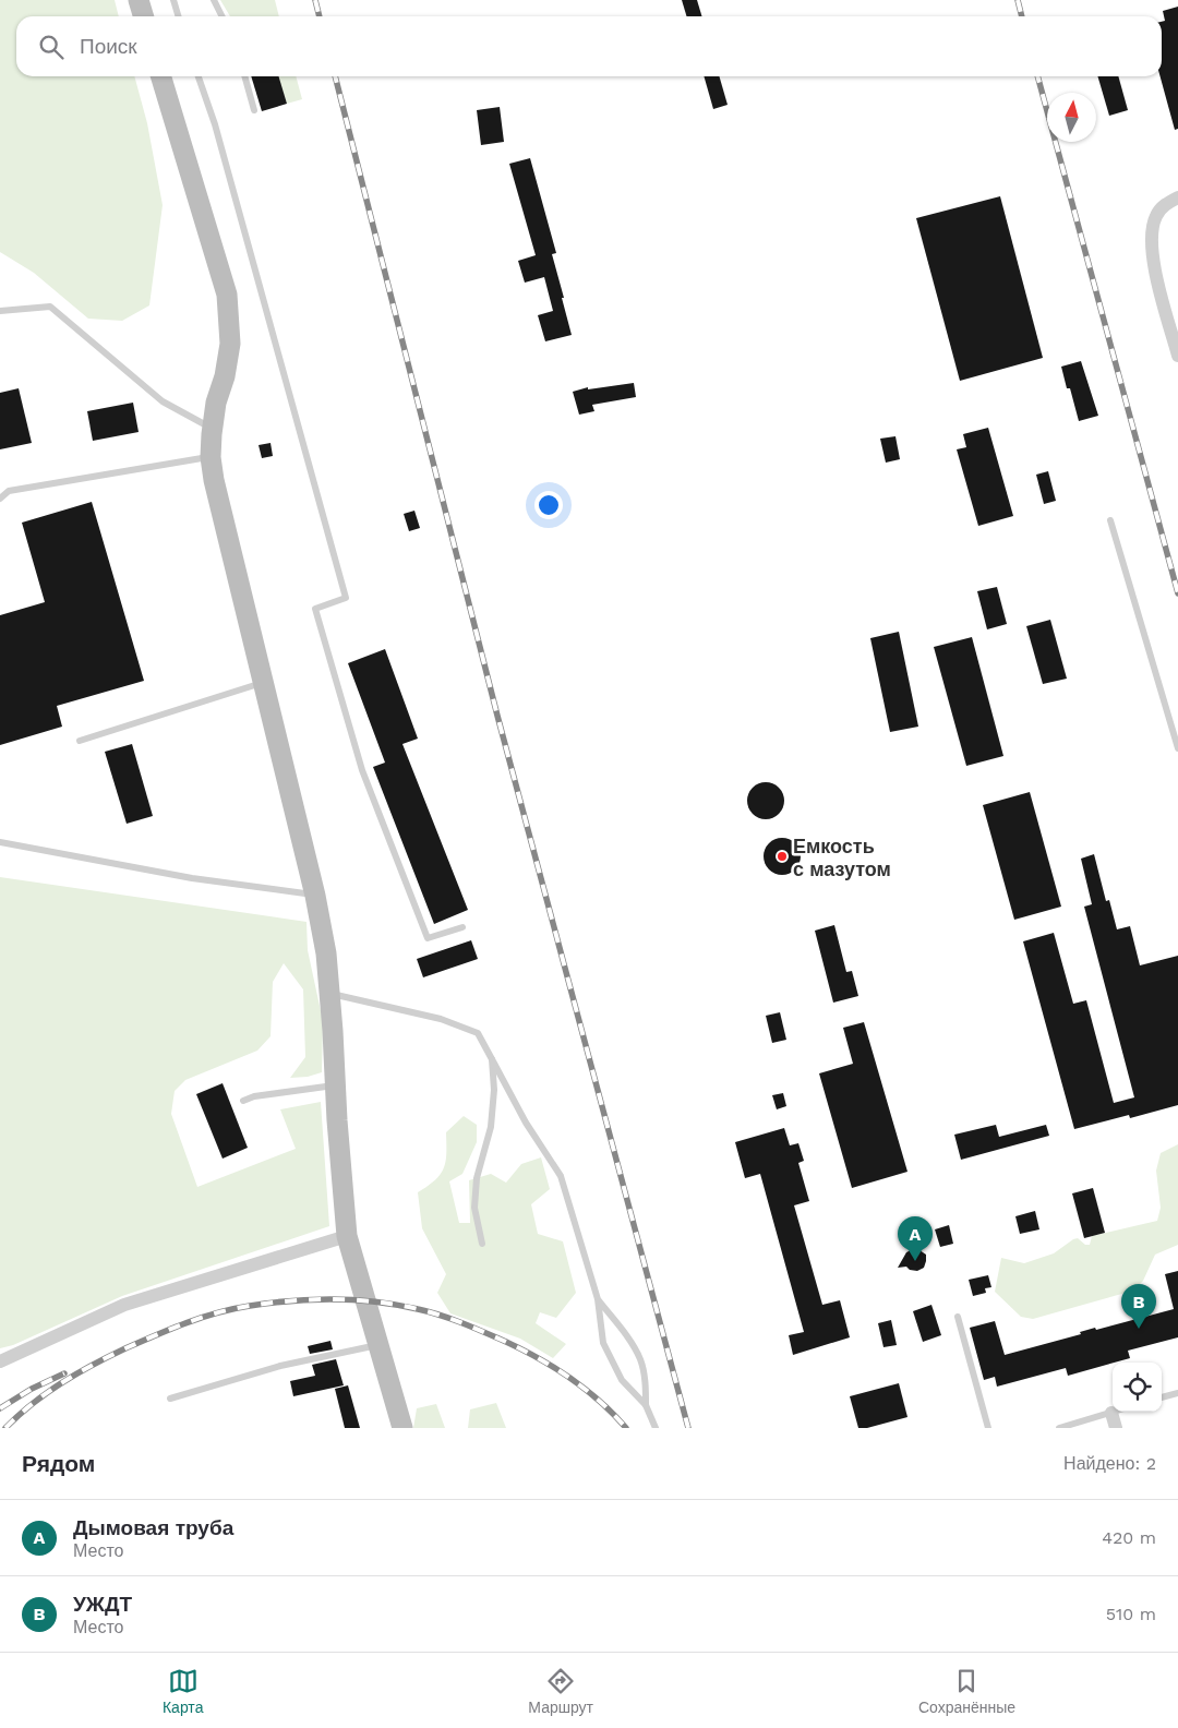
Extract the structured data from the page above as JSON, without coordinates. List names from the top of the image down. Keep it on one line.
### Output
{"places":["Емкость с мазутом"],"north":"top","page":{"search":"Поиск","pins":["A","B"],"heading":["Рядом","Найдено: 2"],"list":[{"mark":"A","name":"Дымовая труба","note":"Место","value":"420 m"},{"mark":"B","name":"УЖДТ","note":"Место","value":"510 m"}],"nav":["Карта","Маршрут","Сохранённые"]}}
